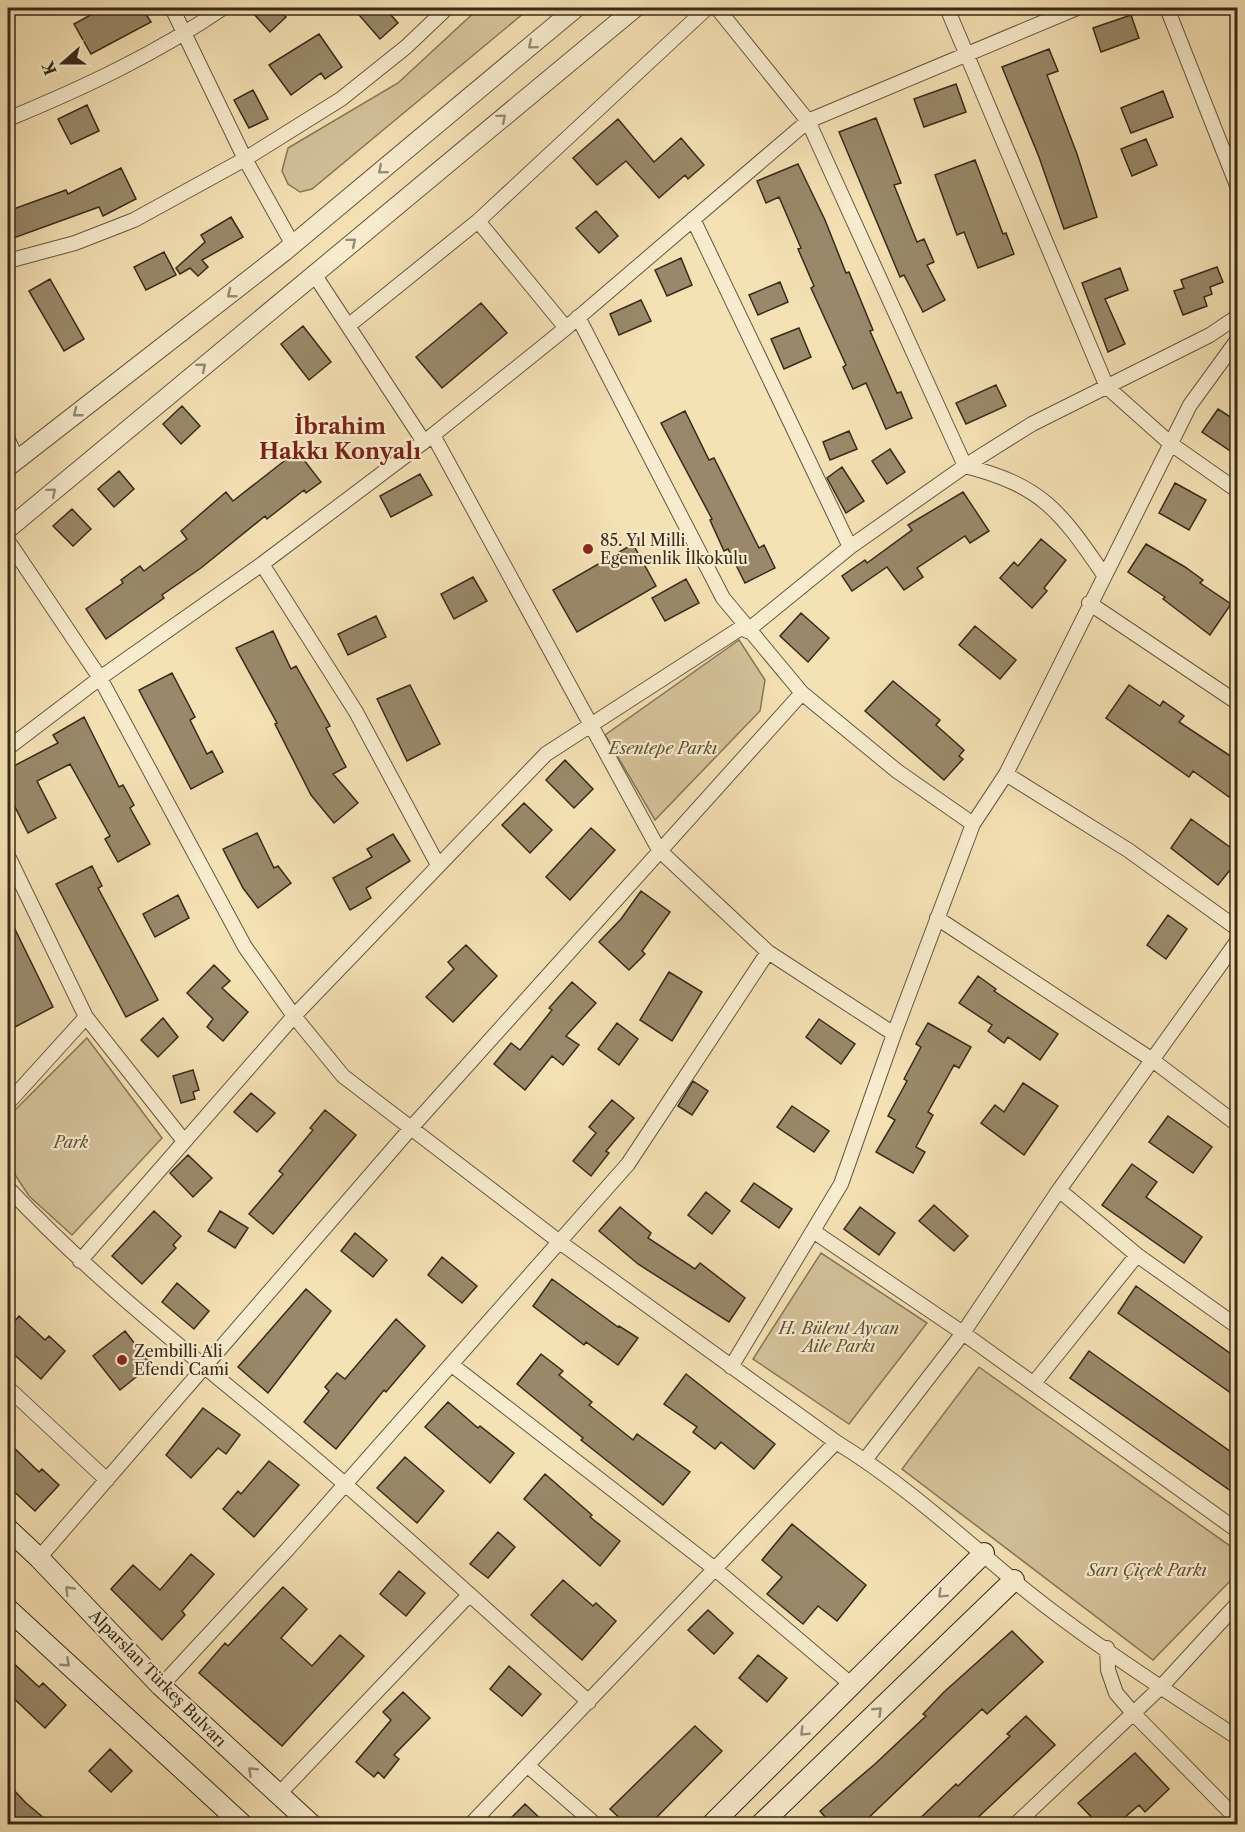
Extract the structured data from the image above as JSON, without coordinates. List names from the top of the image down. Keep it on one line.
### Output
{"streets":{"main road":["Alparslan Türkeş Bulvarı"]},"districts":["İbrahim Hakkı Konyalı"],"parks":["Esentepe Parkı","Park","H. Bülent Aycan Aile Parkı","Sarı Çiçek Parkı"],"places":["85. Yıl Milli Egemenlik İlkokulu","Zembilli Ali Efendi Cami"],"north":"left"}
